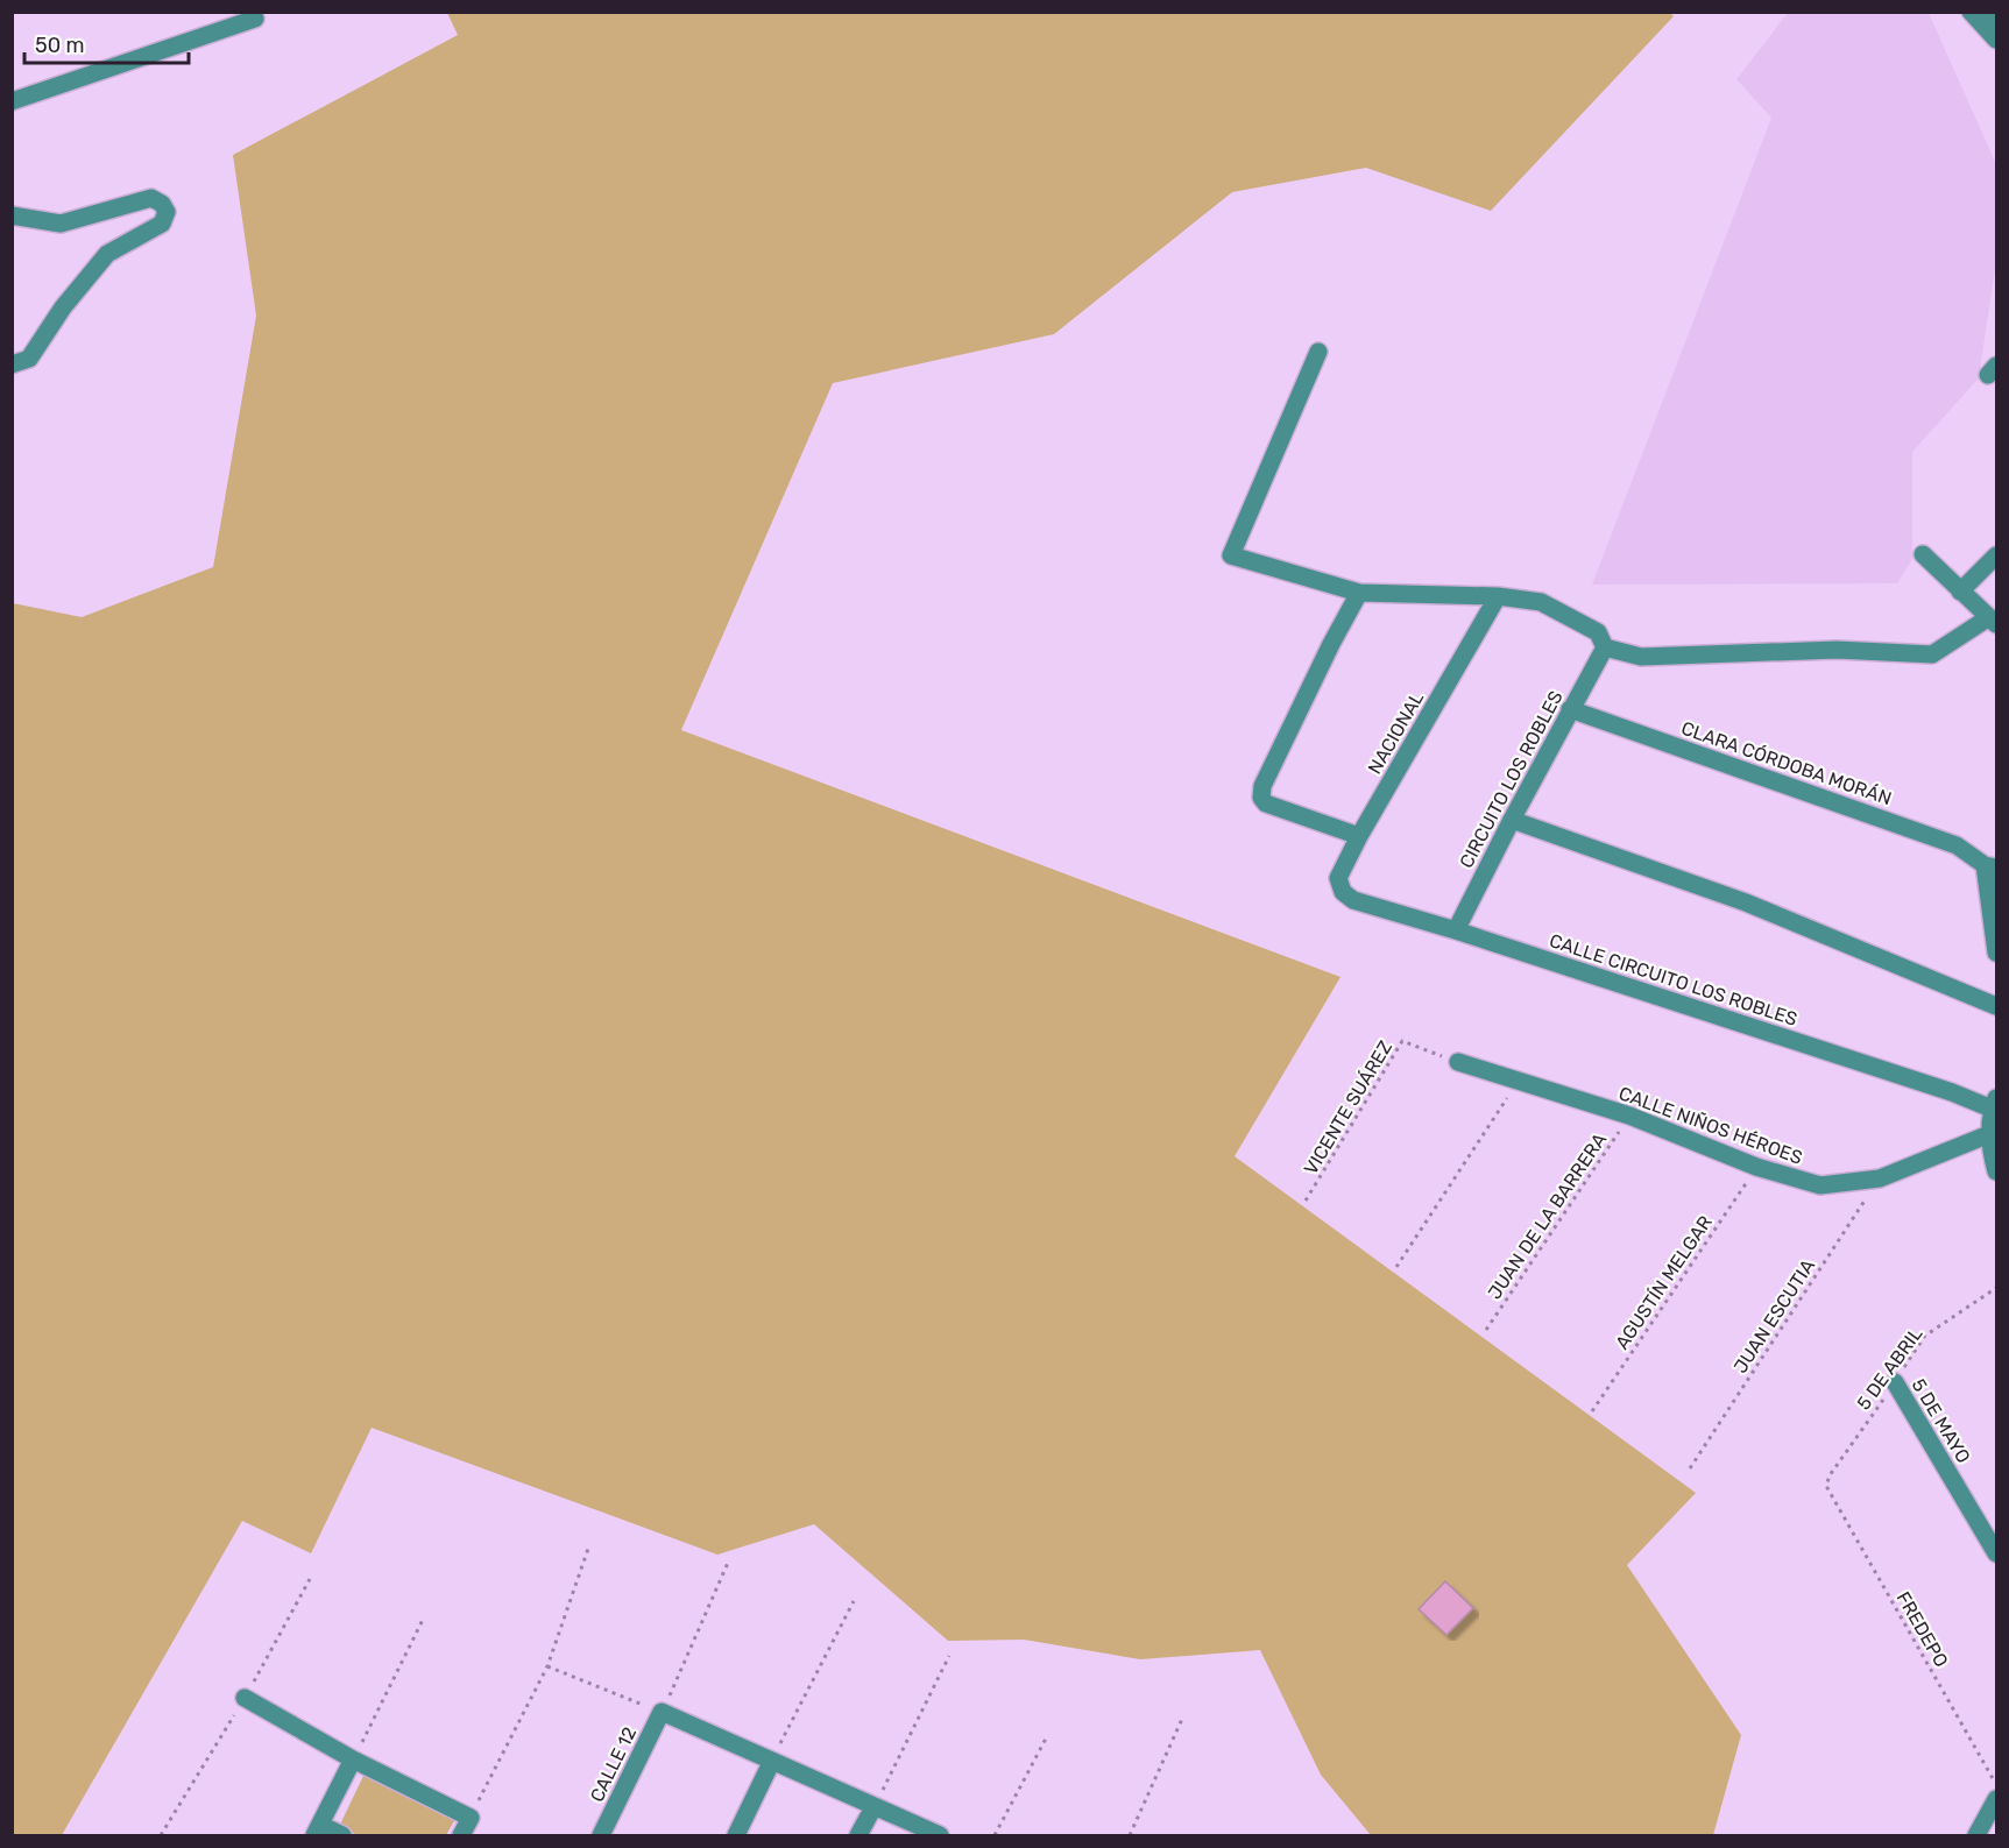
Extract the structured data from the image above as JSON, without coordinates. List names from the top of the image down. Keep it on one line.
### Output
{"streets":{"street":["NACIONAL","CLARA CÓRDOBA MORÁN","CIRCUITO LOS ROBLES","CALLE CIRCUITO LOS ROBLES","CALLE NIÑOS HÉROES","5 DE MAYO","CALLE 12"],"path":["VICENTE SUÁREZ","JUAN DE LA BARRERA","AGUSTÍN MELGAR","JUAN ESCUTIA","5 DE ABRIL","FREDEPO"]},"crossings":[["NACIONAL","CALLE CIRCUITO LOS ROBLES"],["CLARA CÓRDOBA MORÁN","CIRCUITO LOS ROBLES"],["CIRCUITO LOS ROBLES","CALLE CIRCUITO LOS ROBLES"],["VICENTE SUÁREZ","CALLE NIÑOS HÉROES"],["CALLE NIÑOS HÉROES","JUAN DE LA BARRERA"],["CALLE NIÑOS HÉROES","AGUSTÍN MELGAR"],["CALLE NIÑOS HÉROES","JUAN ESCUTIA"],["5 DE ABRIL","5 DE MAYO"],["5 DE ABRIL","FREDEPO"]],"scale_bar":"50 m"}
